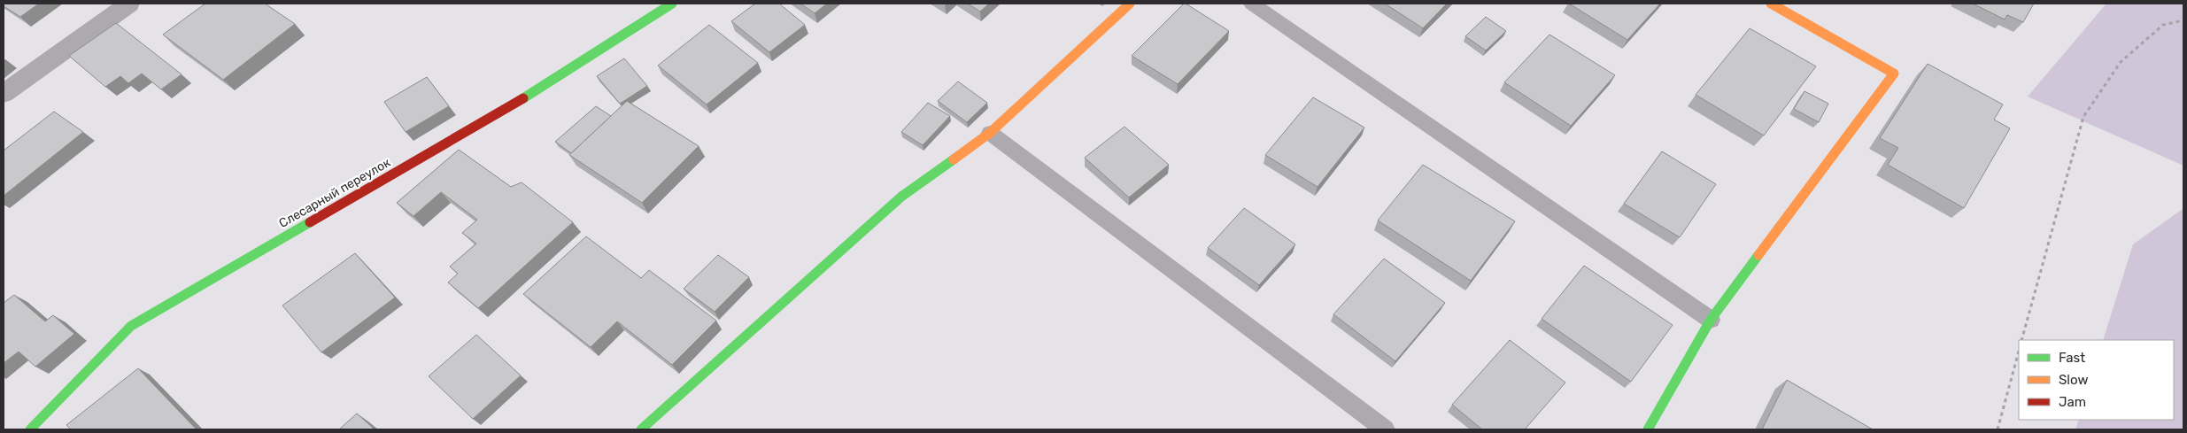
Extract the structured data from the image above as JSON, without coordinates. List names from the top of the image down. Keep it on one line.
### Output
{"streets":{"street":["Слесарный переулок"]},"legend":["Fast","Slow","Jam"]}
